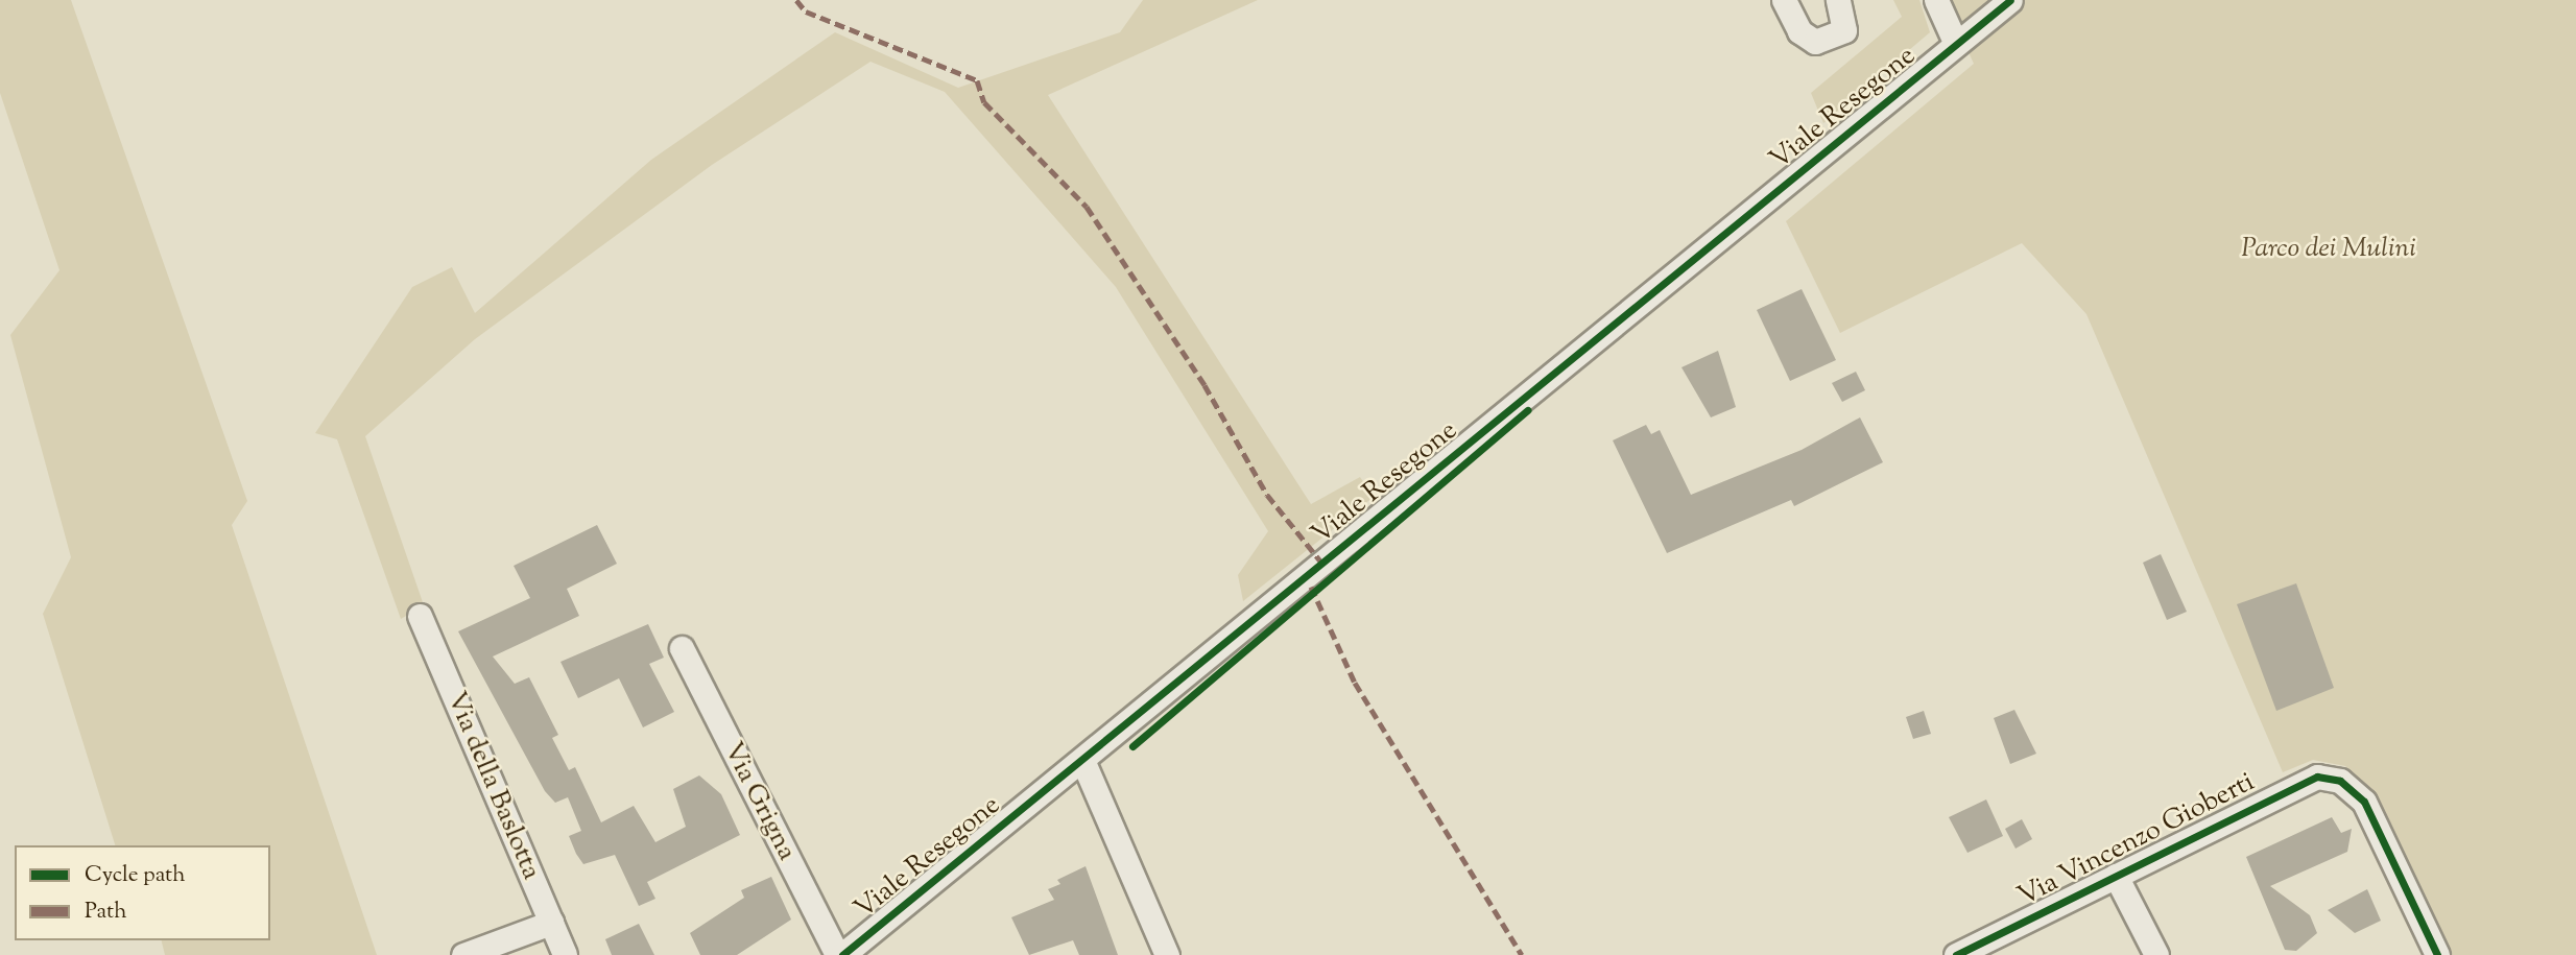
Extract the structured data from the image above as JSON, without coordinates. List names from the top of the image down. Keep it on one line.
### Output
{"streets":{"street":["Viale Resegone","Via della Baslotta","Via Grigna","Via Vincenzo Gioberti"]},"crossings":[["Viale Resegone","Via Grigna"]],"parks":["Parco dei Mulini"],"legend":["Cycle path","Path"]}
